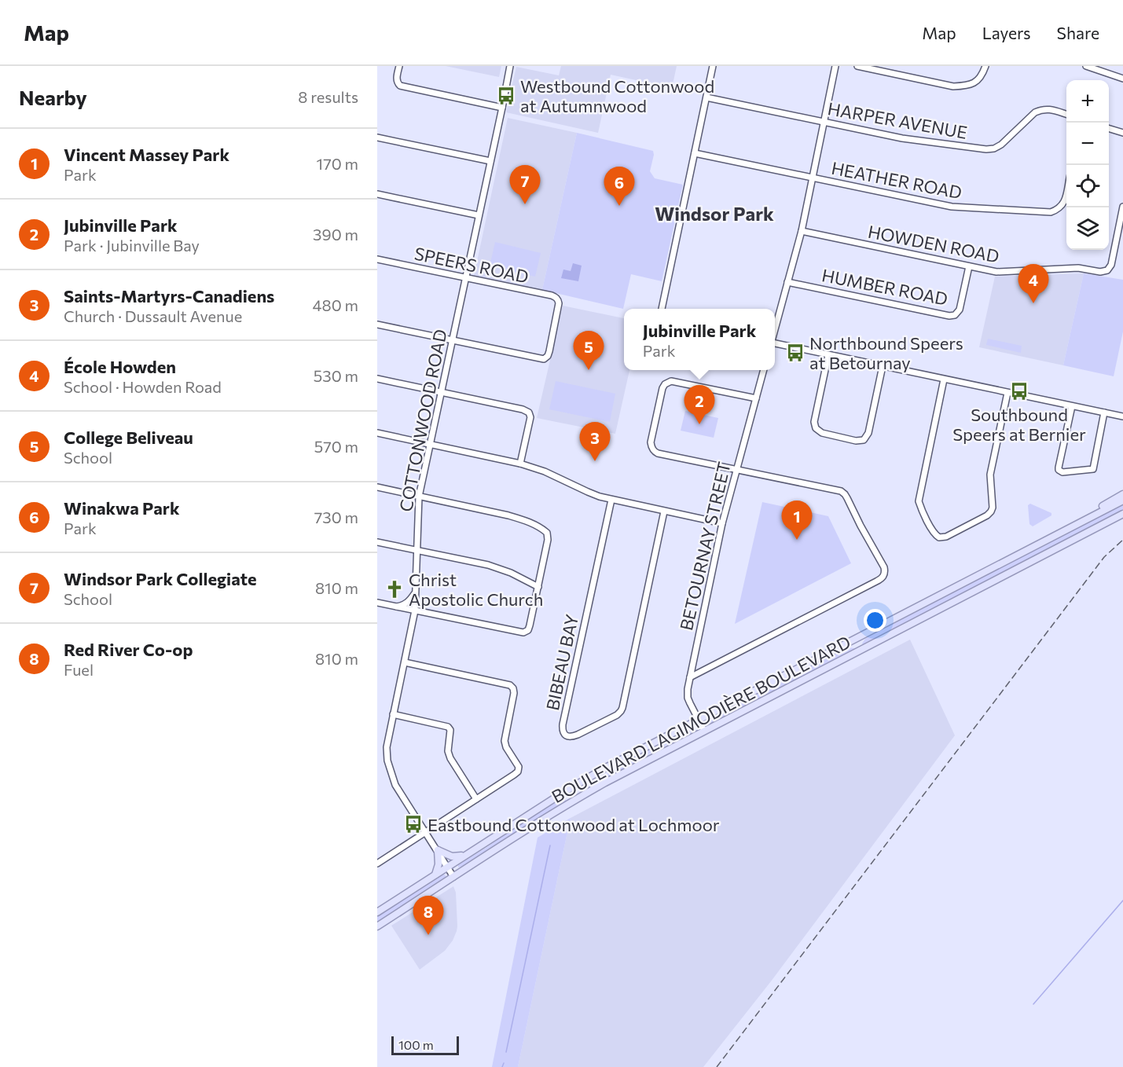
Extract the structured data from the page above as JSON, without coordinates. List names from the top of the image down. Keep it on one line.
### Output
{"streets":{"main road":["BOULEVARD LAGIMODIÈRE BOULEVARD"],"street":["HARPER AVENUE","HEATHER ROAD","HOWDEN ROAD","SPEERS ROAD","HUMBER ROAD","COTTONWOOD ROAD","BETOURNAY STREET","BIBEAU BAY"]},"crossings":[["HOWDEN ROAD","HUMBER ROAD"],["SPEERS ROAD","COTTONWOOD ROAD"],["COTTONWOOD ROAD","BOULEVARD LAGIMODIÈRE BOULEVARD"],["BETOURNAY STREET","BOULEVARD LAGIMODIÈRE BOULEVARD"]],"districts":["Windsor Park"],"places":{"bus stop":["Westbound Cottonwood at Autumnwood","Northbound Speers at Betournay","Southbound Speers at Bernier","Eastbound Cottonwood at Lochmoor"],"church":["Christ Apostolic Church"]},"scale_bar":"100 m","page":{"header":"Map","nav":["Map","Layers","Share"],"heading":["Nearby","8 results"],"map_buttons":["+","−"],"list":[{"mark":"1","name":"Vincent Massey Park","note":"Park","value":"170 m"},{"mark":"2","name":"Jubinville Park","note":"Park · Jubinville Bay","value":"390 m"},{"mark":"3","name":"Saints-Martyrs-Canadiens","note":"Church · Dussault Avenue","value":"480 m"},{"mark":"4","name":"École Howden","note":"School · Howden Road","value":"530 m"},{"mark":"5","name":"College Beliveau","note":"School","value":"570 m"},{"mark":"6","name":"Winakwa Park","note":"Park","value":"730 m"},{"mark":"7","name":"Windsor Park Collegiate","note":"School","value":"810 m"},{"mark":"8","name":"Red River Co-op","note":"Fuel","value":"810 m"}],"pins":["7","6","4","5","2","3","1","8"],"popup":["Jubinville Park","Park"],"scale":"100 m"}}
